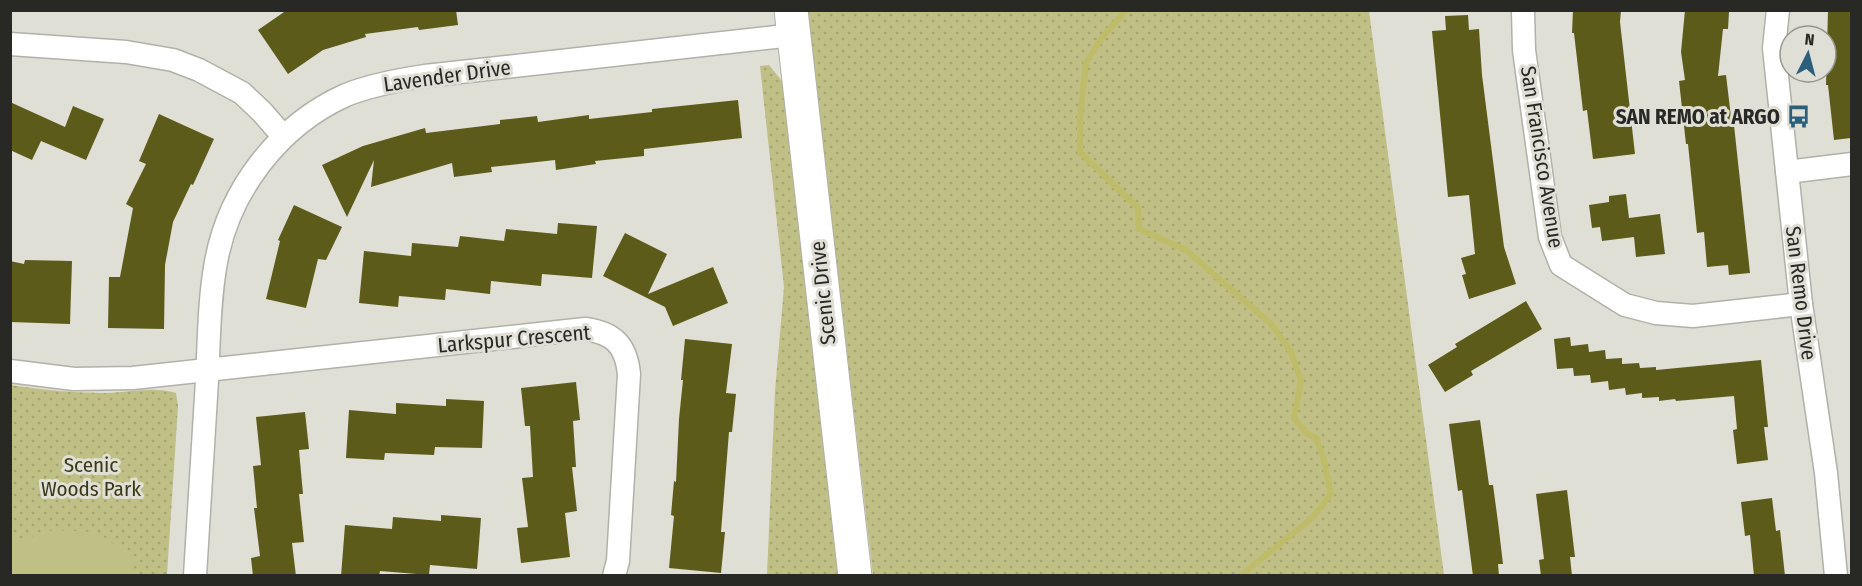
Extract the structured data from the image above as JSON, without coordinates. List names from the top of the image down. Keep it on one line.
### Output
{"streets":{"street":["Lavender Drive","San Francisco Avenue","Scenic Drive","San Remo Drive","Larkspur Crescent"]},"crossings":[["Lavender Drive","Scenic Drive"],["Lavender Drive","Larkspur Crescent"],["San Francisco Avenue","San Remo Drive"]],"parks":["Scenic Woods Park"],"places":{"bus stop":["SAN REMO at ARGO"]},"north":"top"}
